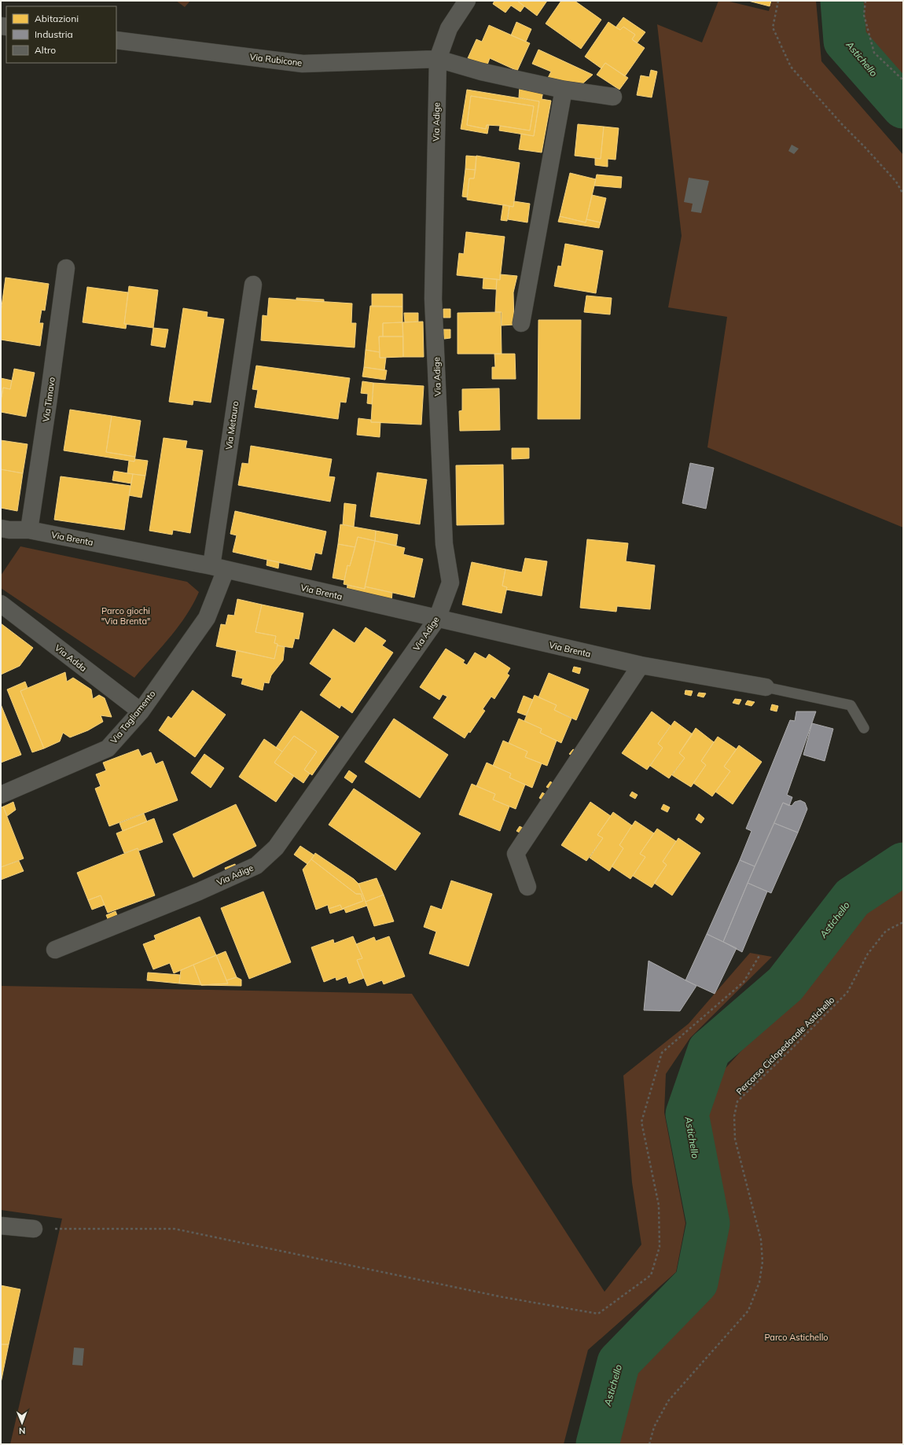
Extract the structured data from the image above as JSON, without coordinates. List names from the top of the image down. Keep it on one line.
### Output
{"streets":{"street":["Via Rubicone","Via Adige","Via Timavo","Via Metauro","Via Brenta","Via Adda","Via Tagliamento"],"path":["Percorso Ciclopedonale Astichello"]},"crossings":[["Via Rubicone","Via Adige"],["Via Adige","Via Brenta"],["Via Timavo","Via Brenta"],["Via Metauro","Via Brenta"],["Via Metauro","Via Tagliamento"],["Via Brenta","Via Tagliamento"],["Via Adda","Via Tagliamento"]],"water":["Astichello"],"parks":["Parco giochi \"Via Brenta\"","Parco Astichello"],"legend":["Abitazioni","Industria","Altro"],"north":"bottom"}
